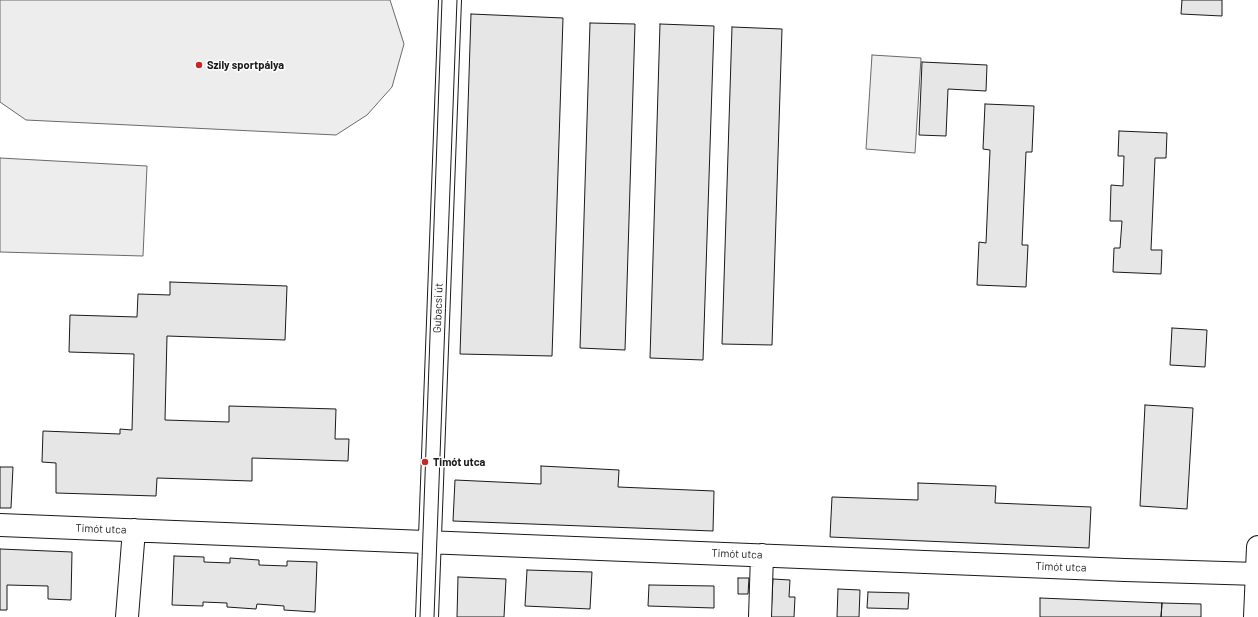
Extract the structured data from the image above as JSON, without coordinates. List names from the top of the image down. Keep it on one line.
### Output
{"streets":{"street":["Gubacsi út","Timót utca"]},"crossings":[["Gubacsi út","Timót utca"]],"places":["Szily sportpálya","Timót utca"]}
